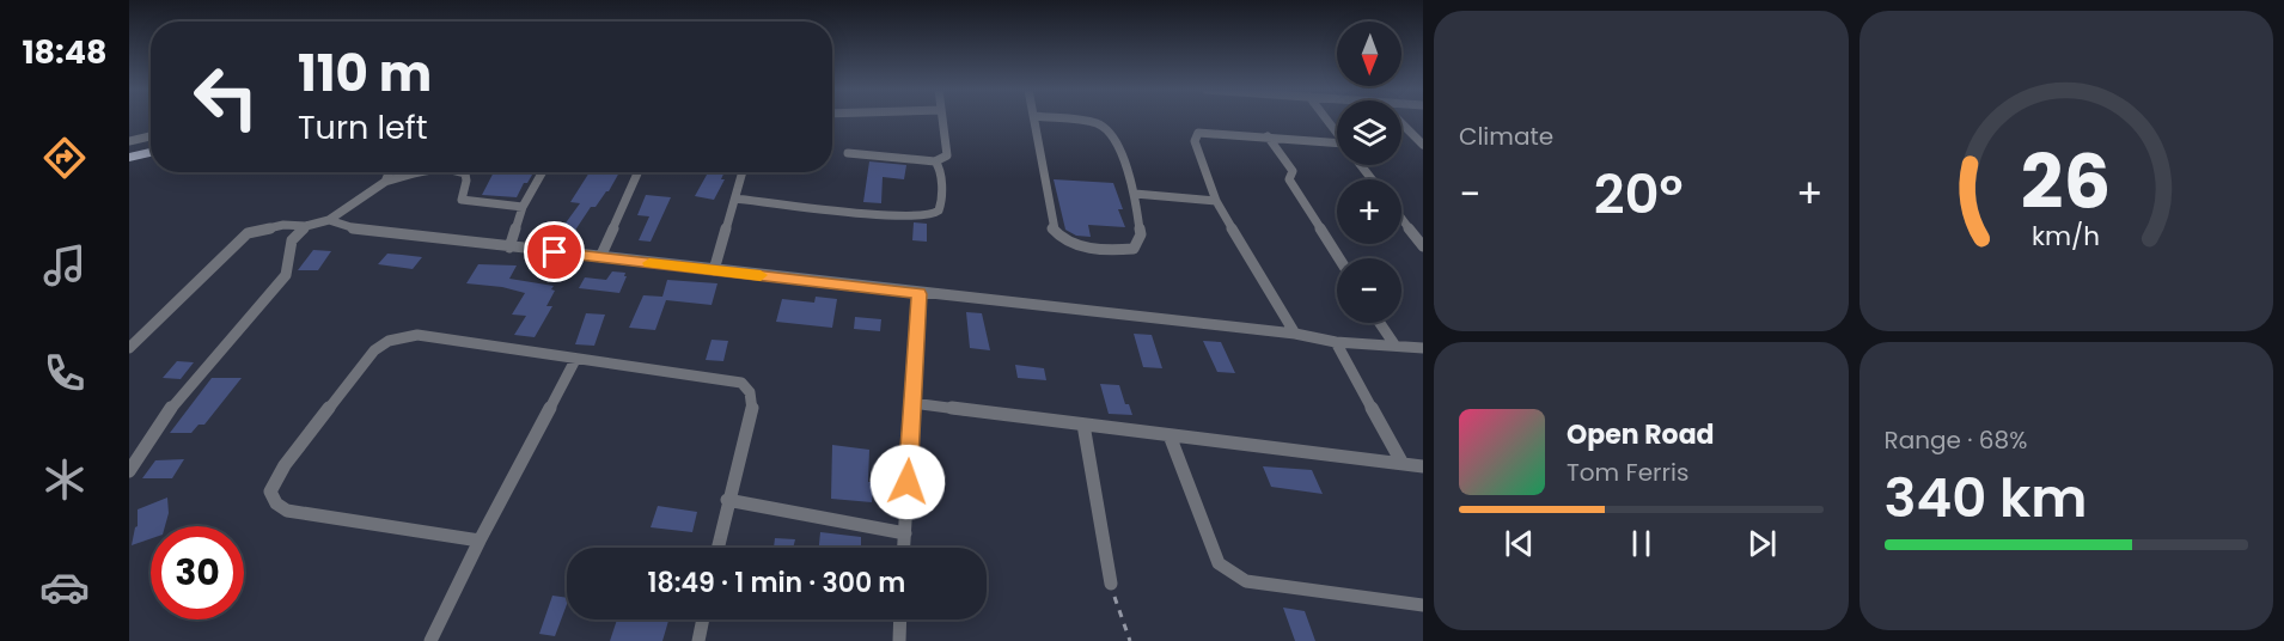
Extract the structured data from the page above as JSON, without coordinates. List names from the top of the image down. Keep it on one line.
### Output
{"north":"bottom","page":{"tabs":"18:48","tile":["Climate",["Range · 68%","340 km"]],"map_buttons":["+","−"],"turn":["110 m","Turn left"],"heat":["−","20°","+"],"song":["Open Road","Tom Ferris"],"limit":"30","trip":"18:49 · 1 min · 300 m","gauge":["26","km/h"]}}
